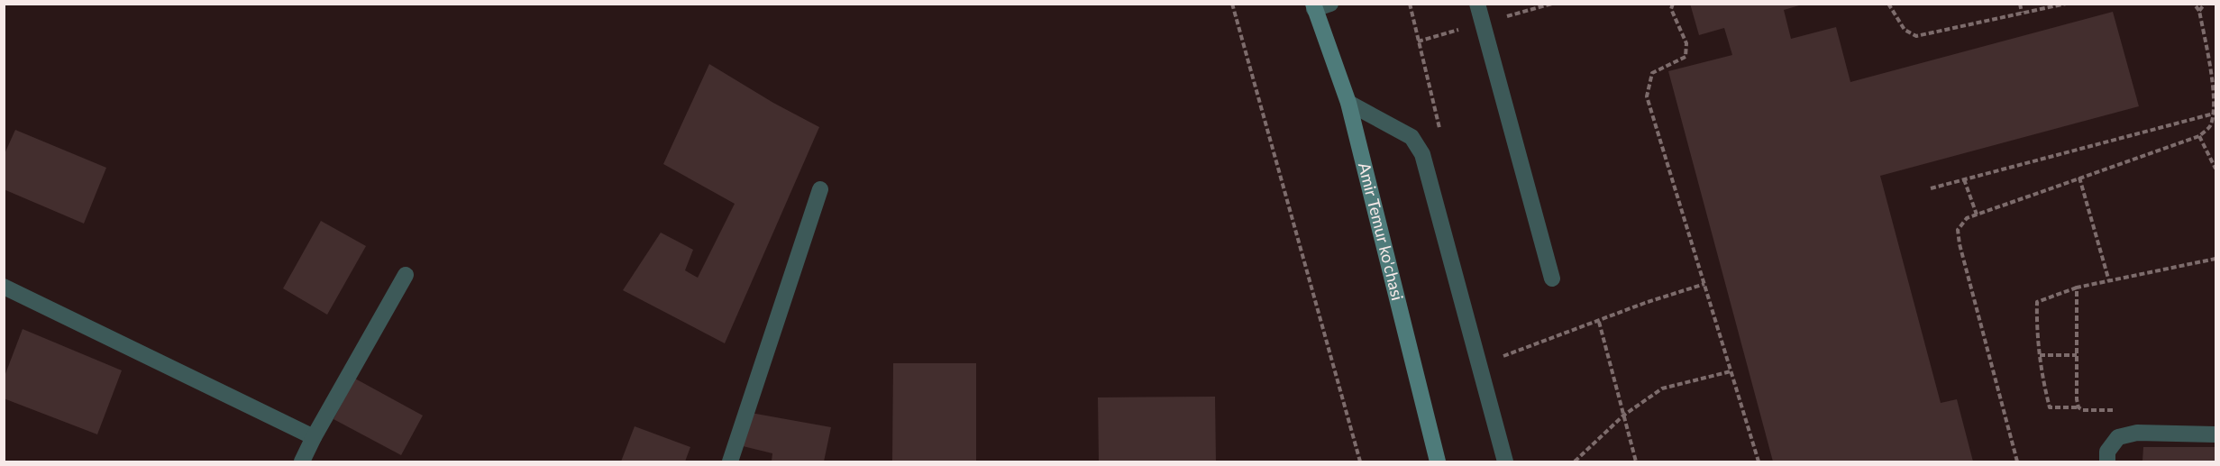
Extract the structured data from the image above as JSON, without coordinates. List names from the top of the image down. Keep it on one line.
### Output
{"streets":{"main road":["Amir Temur ko'chasi"]}}
